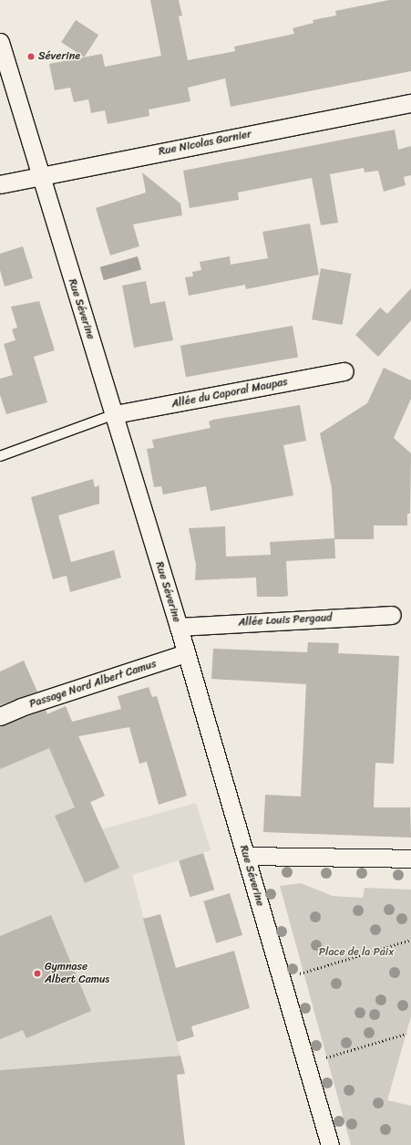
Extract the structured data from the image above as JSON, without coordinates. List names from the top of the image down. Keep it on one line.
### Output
{"streets":{"street":["Rue Nicolas Garnier","Rue Séverine","Allée du Caporal Maupas","Allée Louis Pergaud","Passage Nord Albert Camus"]},"crossings":[["Rue Nicolas Garnier","Rue Séverine"],["Rue Séverine","Allée du Caporal Maupas"],["Rue Séverine","Allée Louis Pergaud"],["Rue Séverine","Passage Nord Albert Camus"]],"parks":["Place de la Paix"],"places":["Séverine","Gymnase Albert Camus"]}
